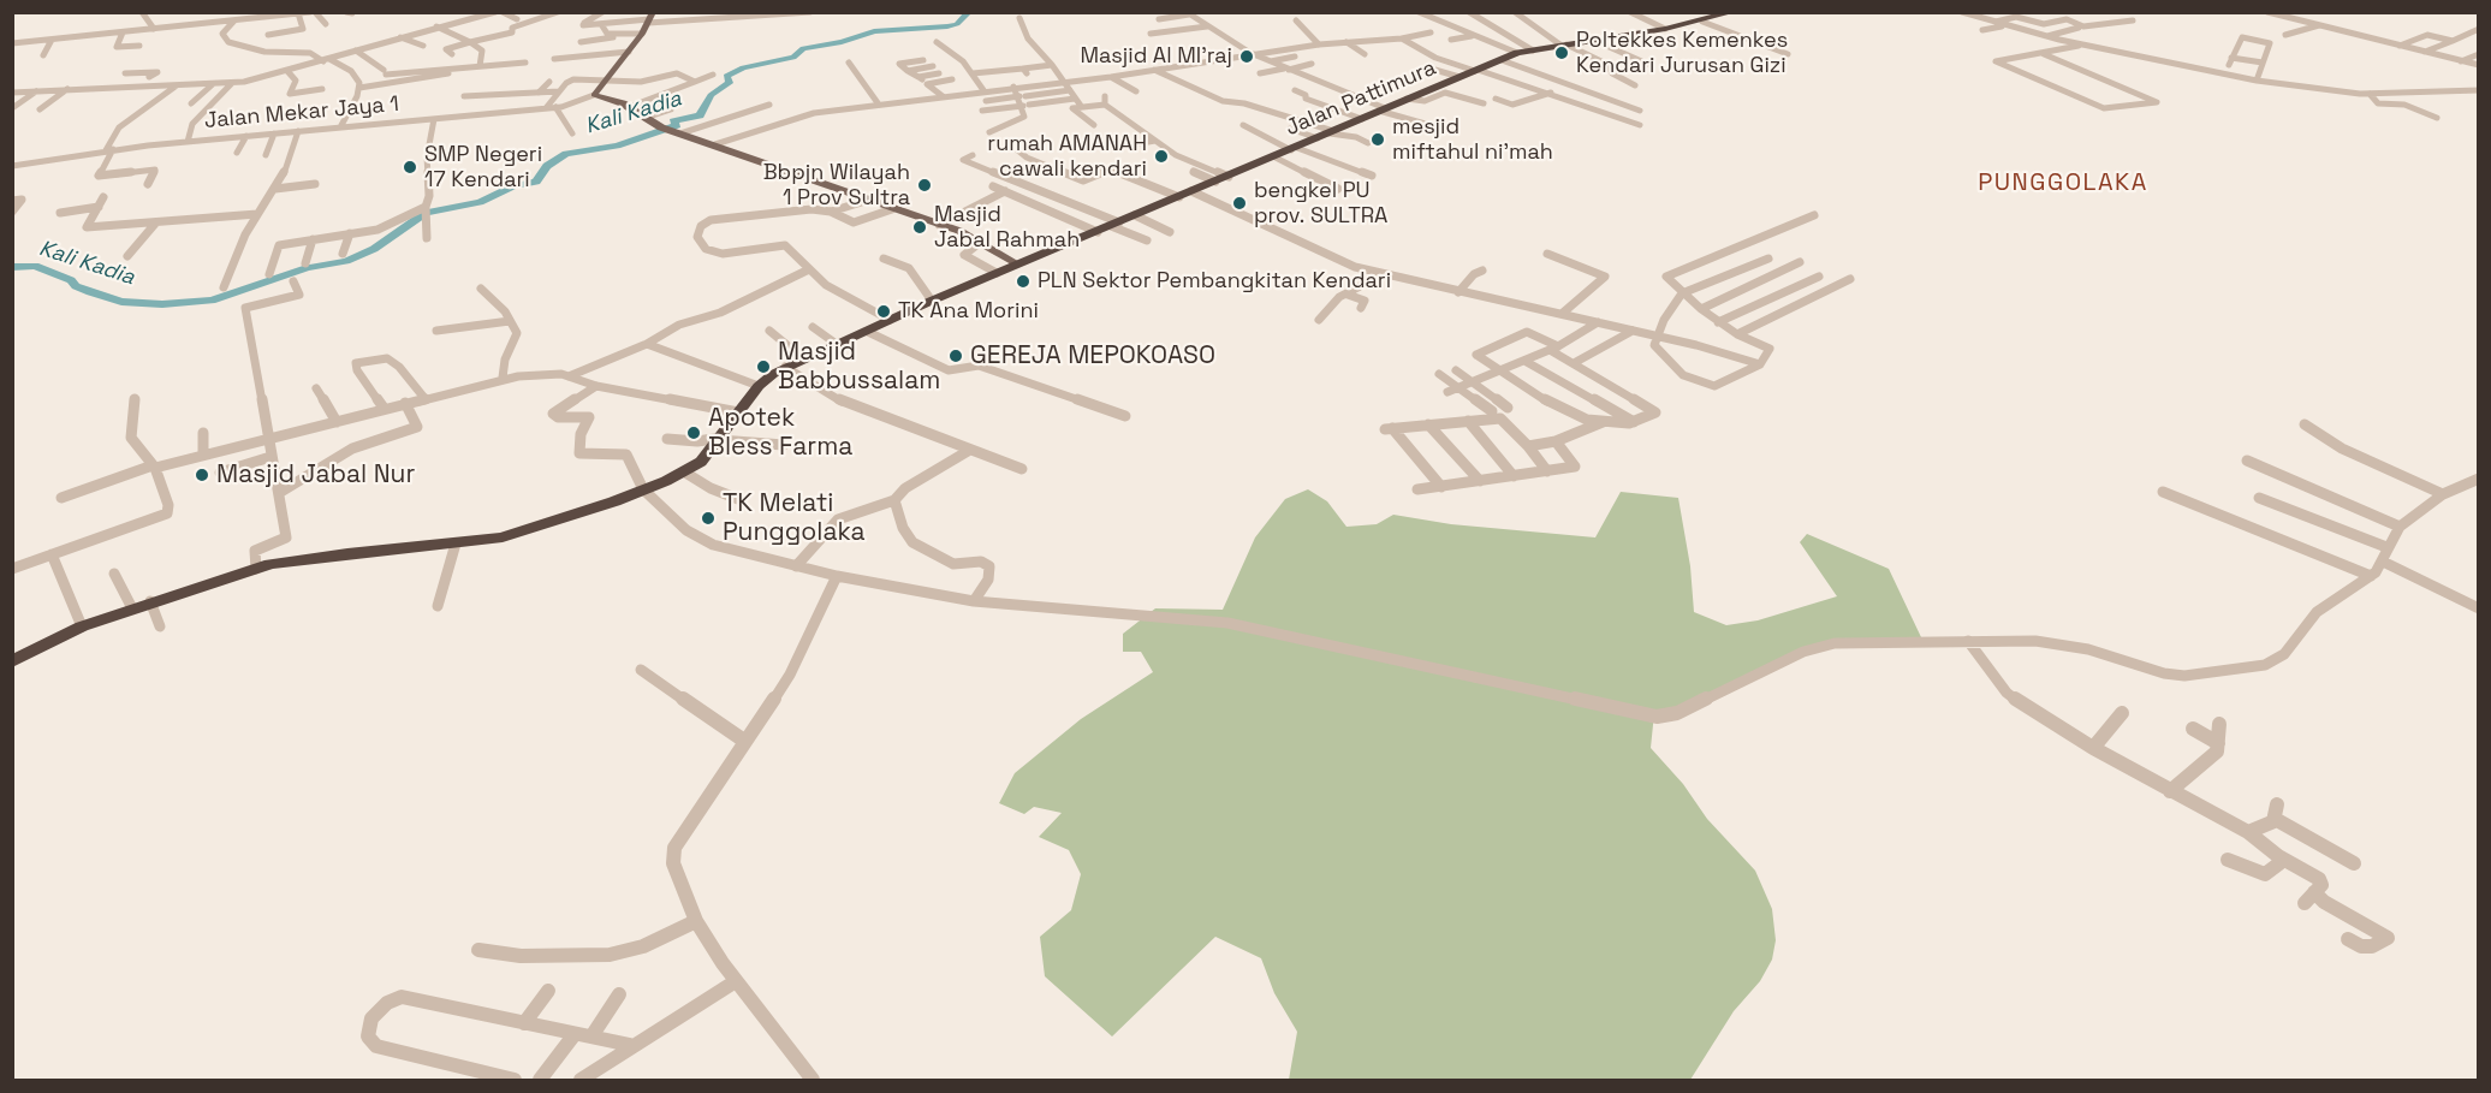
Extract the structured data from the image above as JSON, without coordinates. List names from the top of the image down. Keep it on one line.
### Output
{"streets":{"highway":["Jalan Pattimura"],"street":["Jalan Mekar Jaya 1"]},"districts":["PUNGGOLAKA"],"water":["Kali Kadia"],"places":["Poltekkes Kemenkes Kendari Jurusan Gizi","Masjid Al MI'raj","mesjid miftahul ni'mah","rumah AMANAH cawali kendari","SMP Negeri 17 Kendari","Bbpjn Wilayah 1 Prov Sultra","bengkel PU prov. SULTRA","Masjid Jabal Rahmah","PLN Sektor Pembangkitan Kendari","TK Ana Morini","GEREJA MEPOKOASO","Masjid Babbussalam","Apotek Bless Farma","Masjid Jabal Nur","TK Melati Punggolaka"]}
